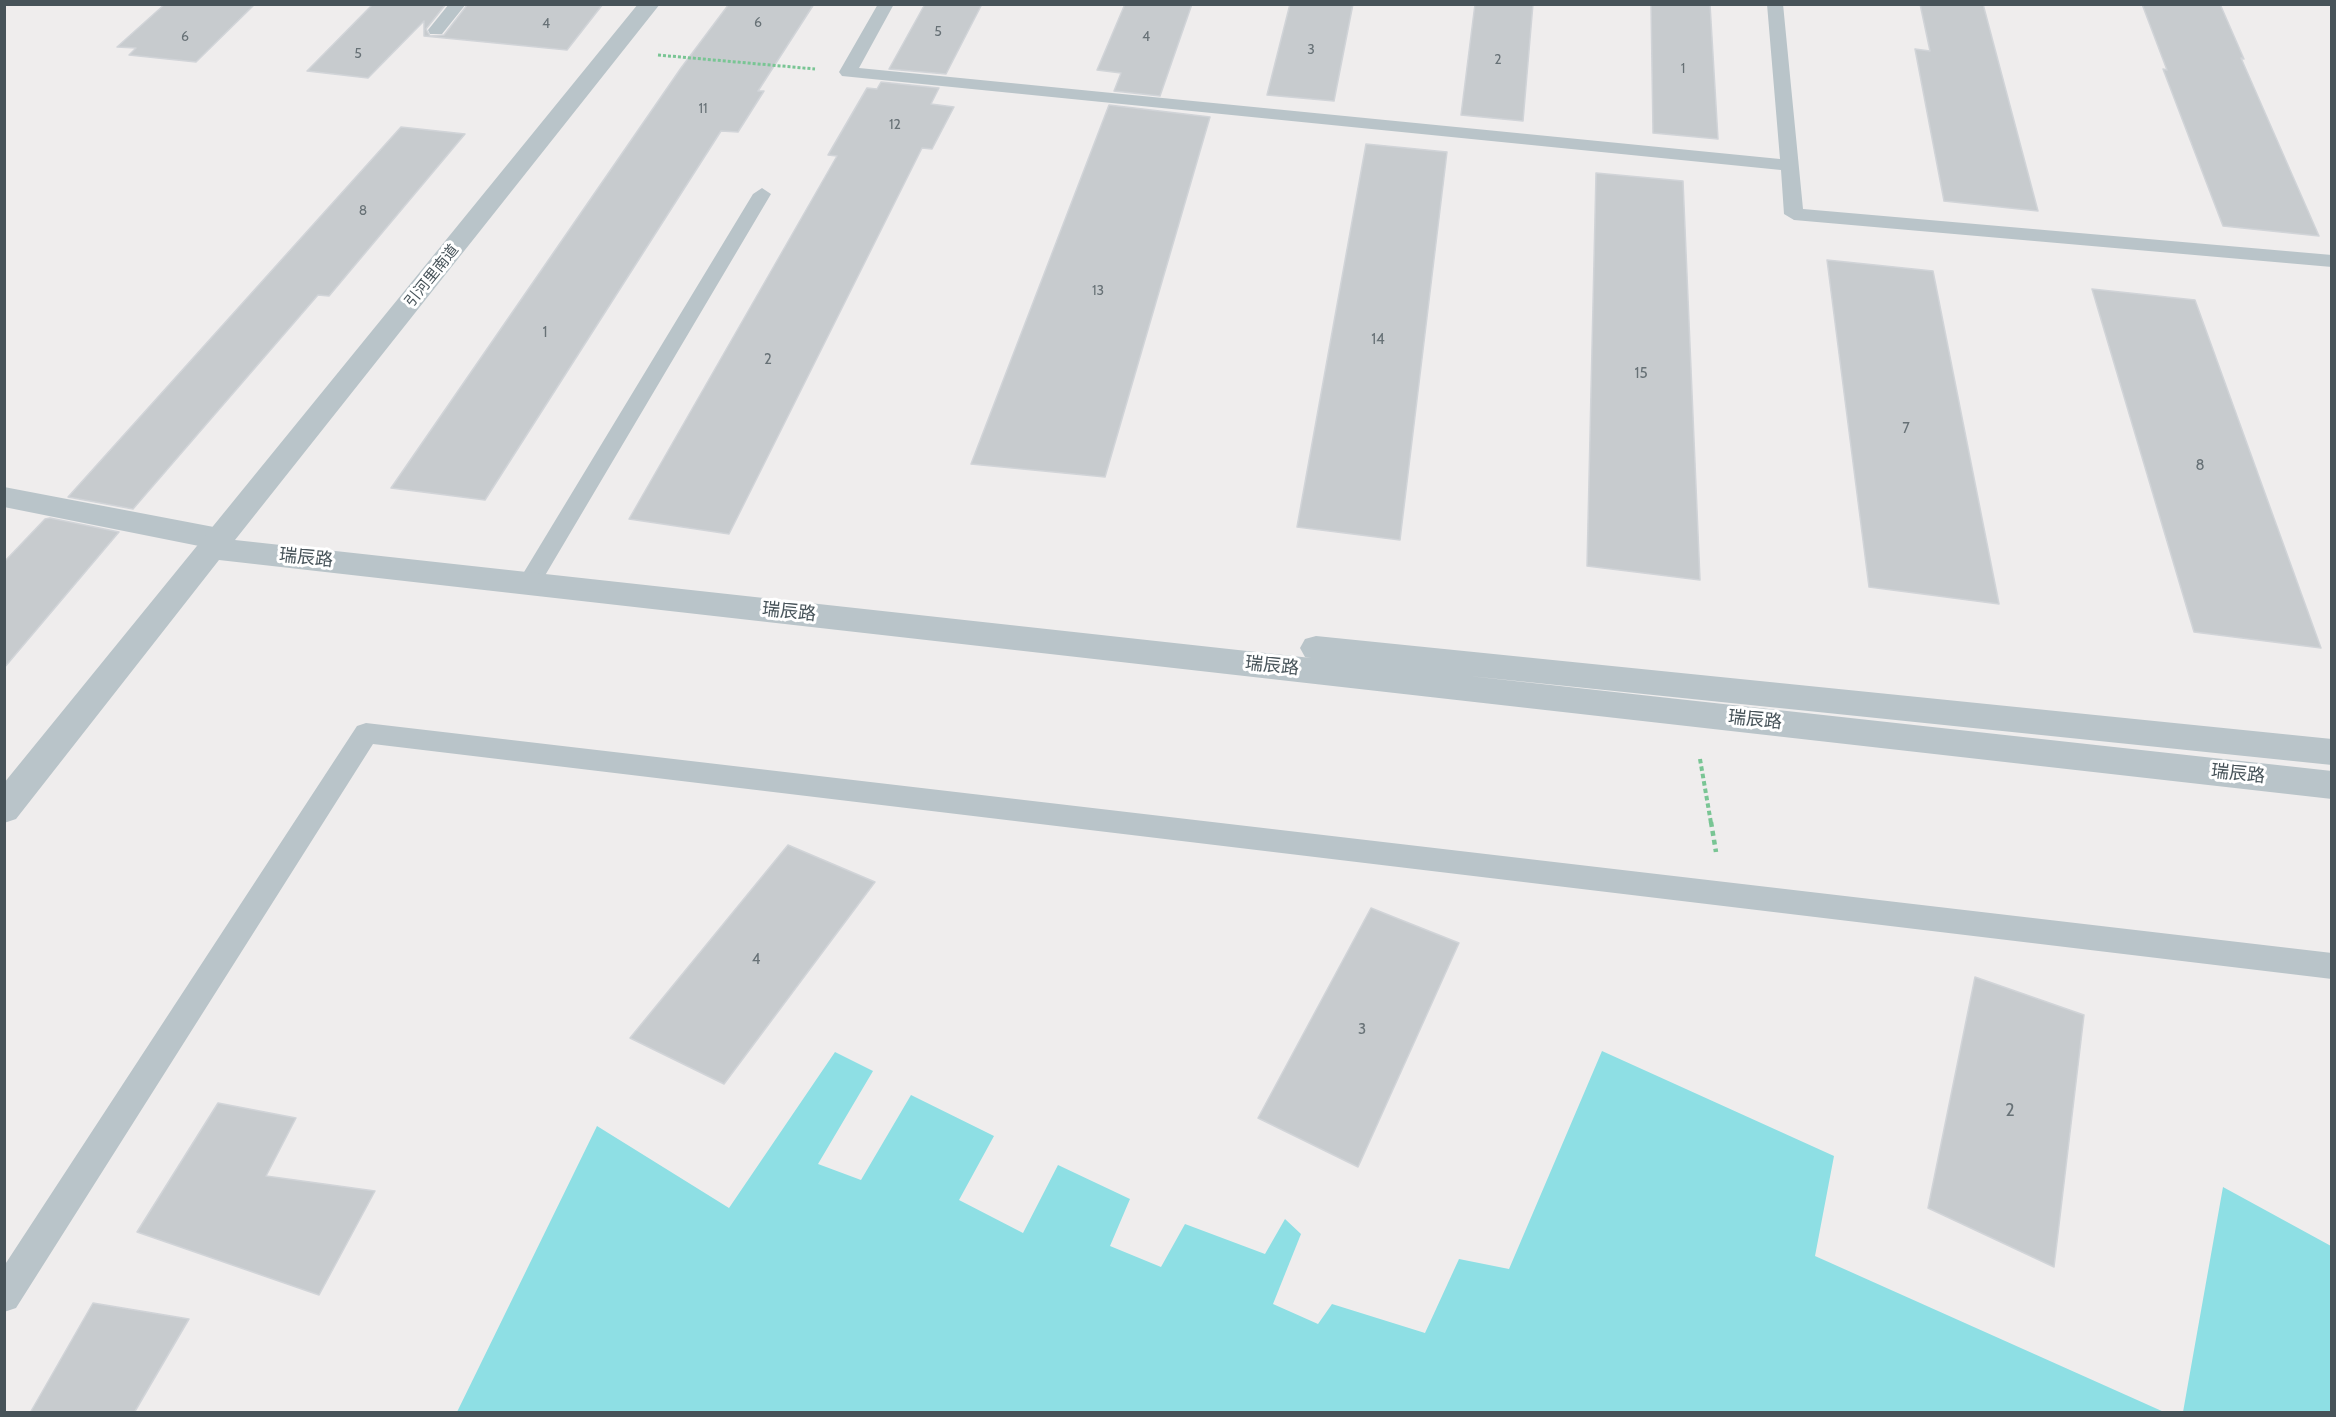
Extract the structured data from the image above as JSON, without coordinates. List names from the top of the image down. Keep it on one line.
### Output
{"streets":{"street":["引河里南道","瑞辰路"]},"crossings":[["引河里南道","瑞辰路"]],"house_numbers":["6","4","5","6","4","3","5","2","1","11","12","8","13","1","14","2","15","7","8","4","3","2"]}
